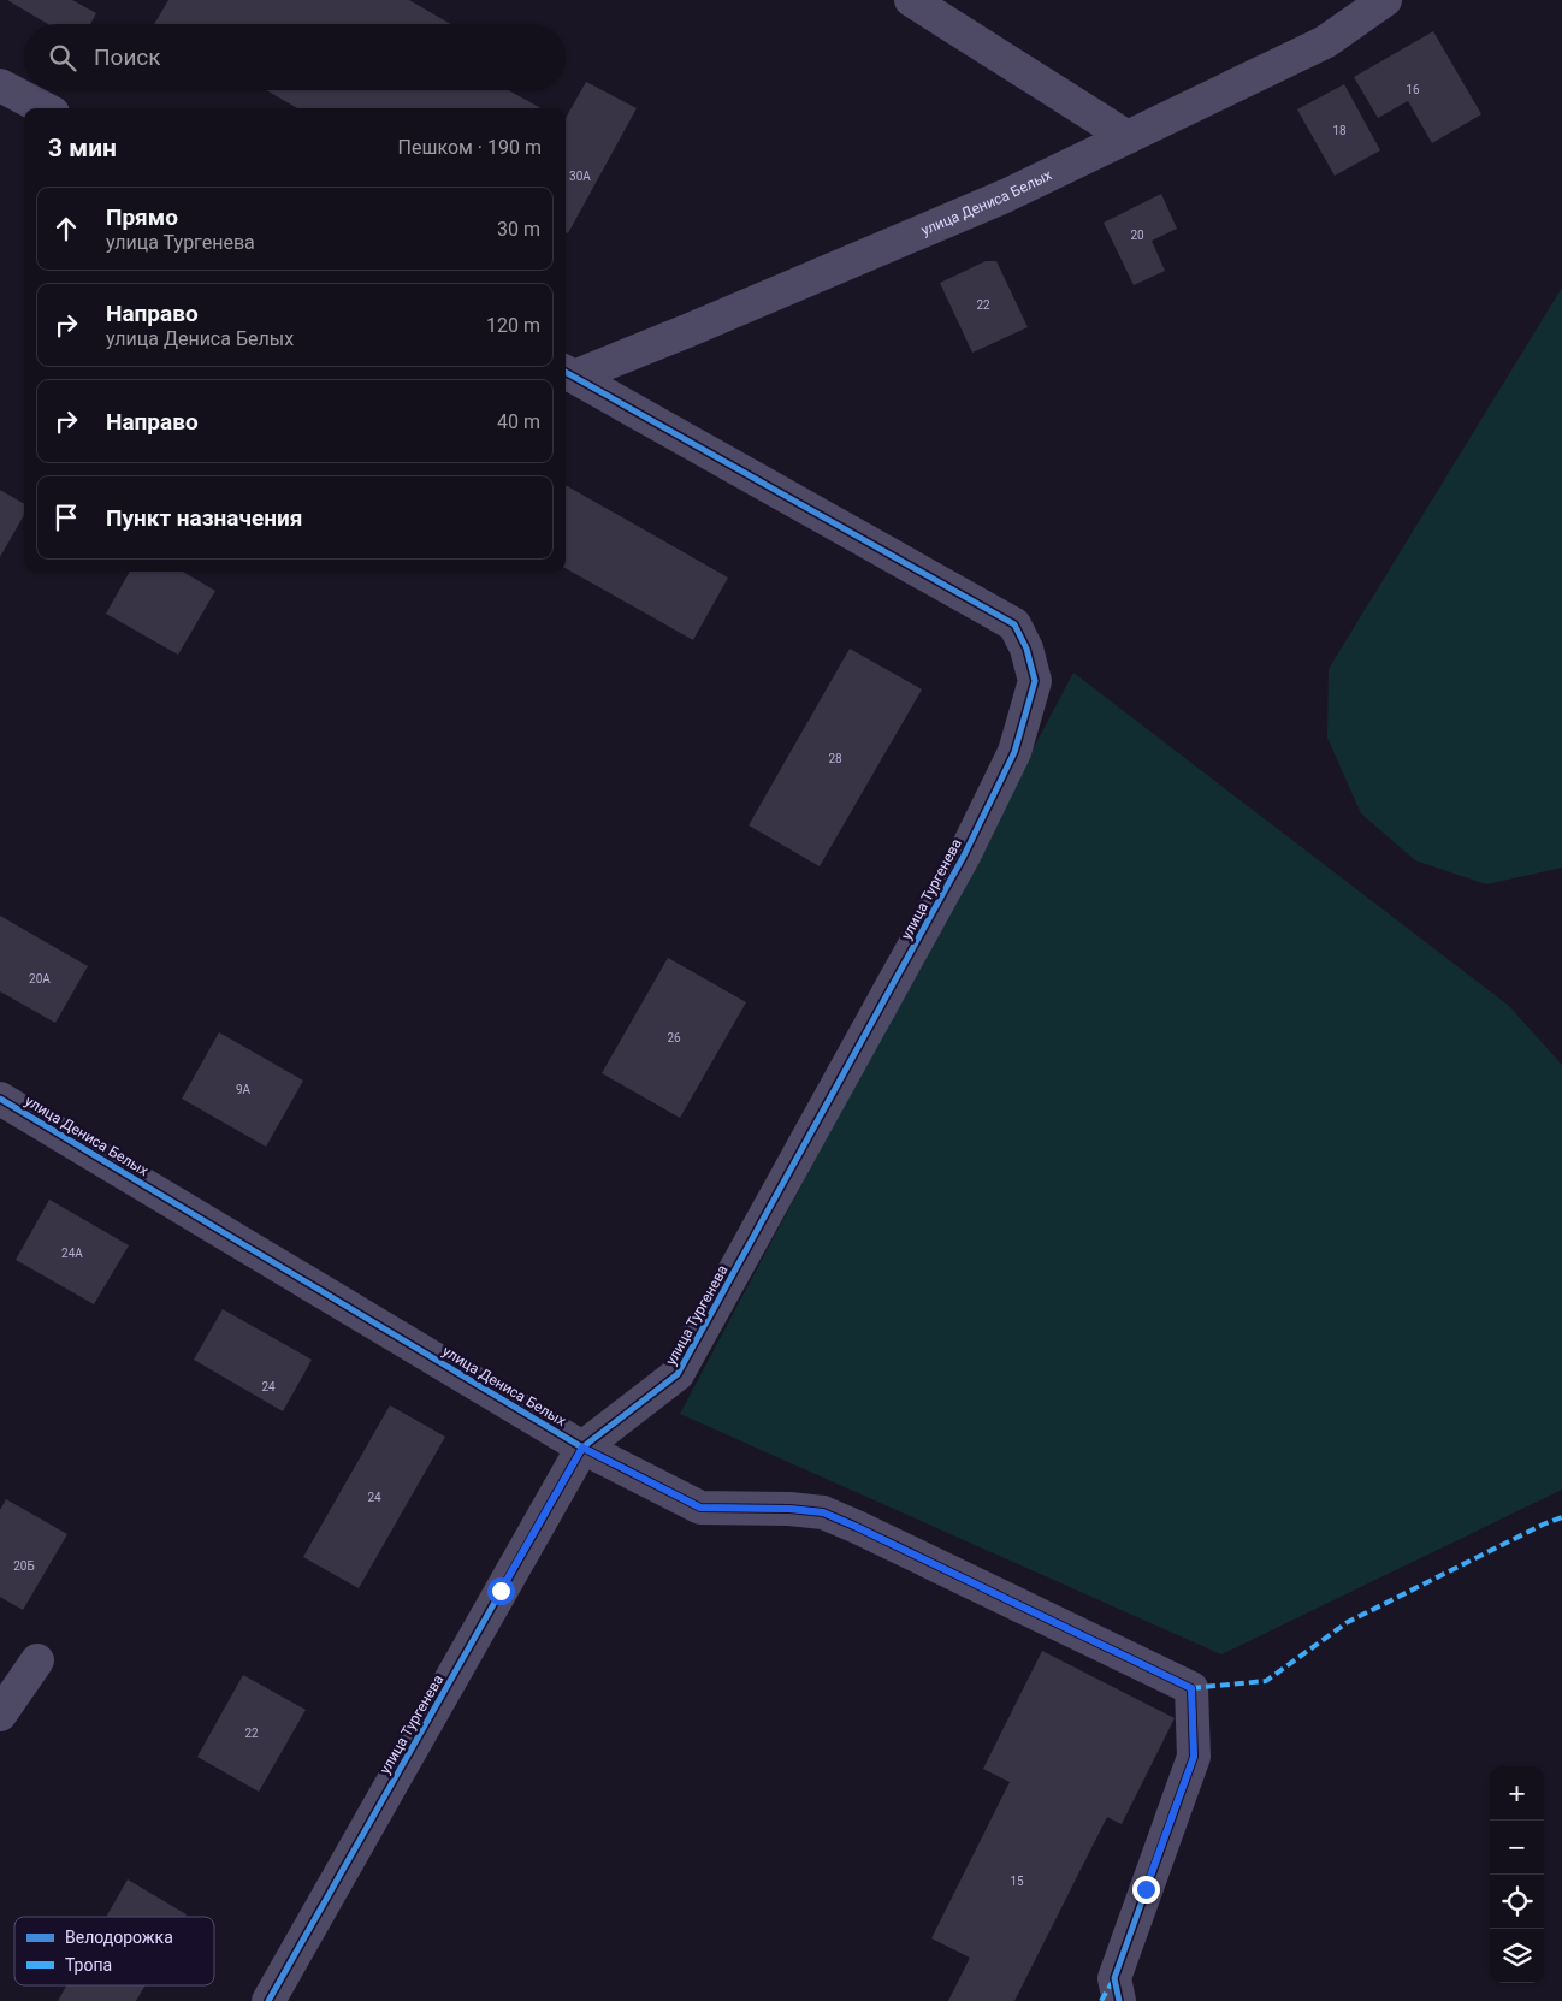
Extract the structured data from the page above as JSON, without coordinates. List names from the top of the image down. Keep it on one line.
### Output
{"streets":{"street":["улица Дениса Белых","улица Тургенева"]},"crossings":[["улица Дениса Белых","улица Тургенева"]],"house_numbers":["16","18","30А","20","22","28","20А","26","9А","24А","24","24","20Б","22","15"],"legend":["Велодорожка","Тропа"],"page":{"search":"Поиск","heading":["3 мин","Пешком · 190 m"],"list":[["Прямо","улица Тургенева","30 m"],["Направо","улица Дениса Белых","120 m"],["Направо","40 m"],"Пункт назначения"],"map_buttons":["+","−"]}}
